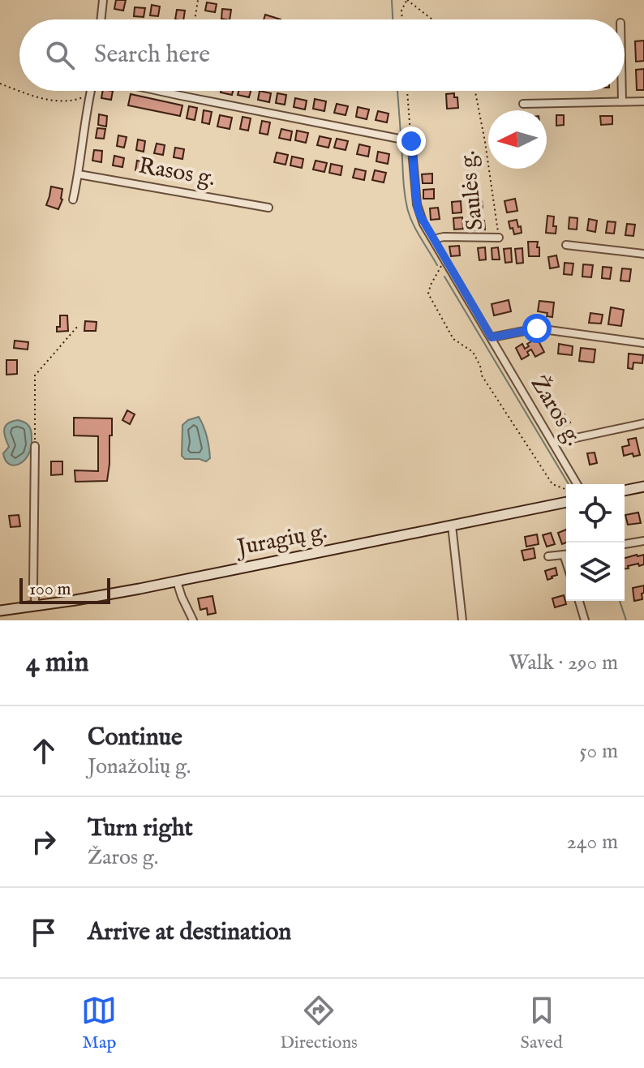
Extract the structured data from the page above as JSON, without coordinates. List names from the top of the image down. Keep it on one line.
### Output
{"streets":{"main road":["Juragių g."],"street":["Rasos g.","Saulės g.","Žaros g."]},"crossings":[["Saulės g.","Žaros g."]],"scale_bar":"100 m","north":"left","page":{"search":"Search here","scale":"100 m","heading":["4 min","Walk · 290 m"],"list":[["Continue","Jonažolių g.","50 m"],["Turn right","Žaros g.","240 m"],"Arrive at destination"],"nav":["Map","Directions","Saved"]}}
